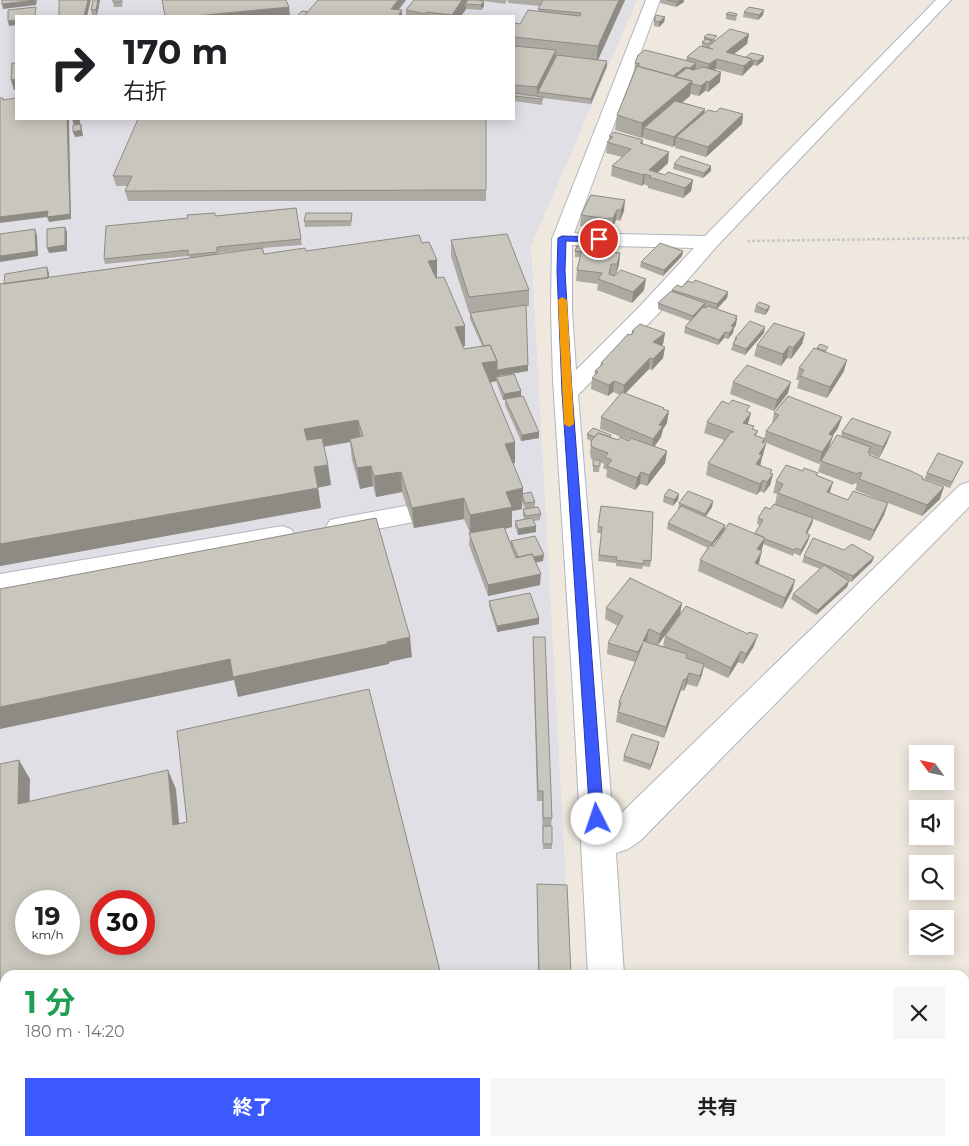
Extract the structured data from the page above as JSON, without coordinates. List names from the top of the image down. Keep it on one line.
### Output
{"north":"top left","page":{"turn":["170 m","右折"],"speed":"19 km/h","limit":"30","heading":["1 分","180 m · 14:20"],"buttons":["終了","共有"]}}
